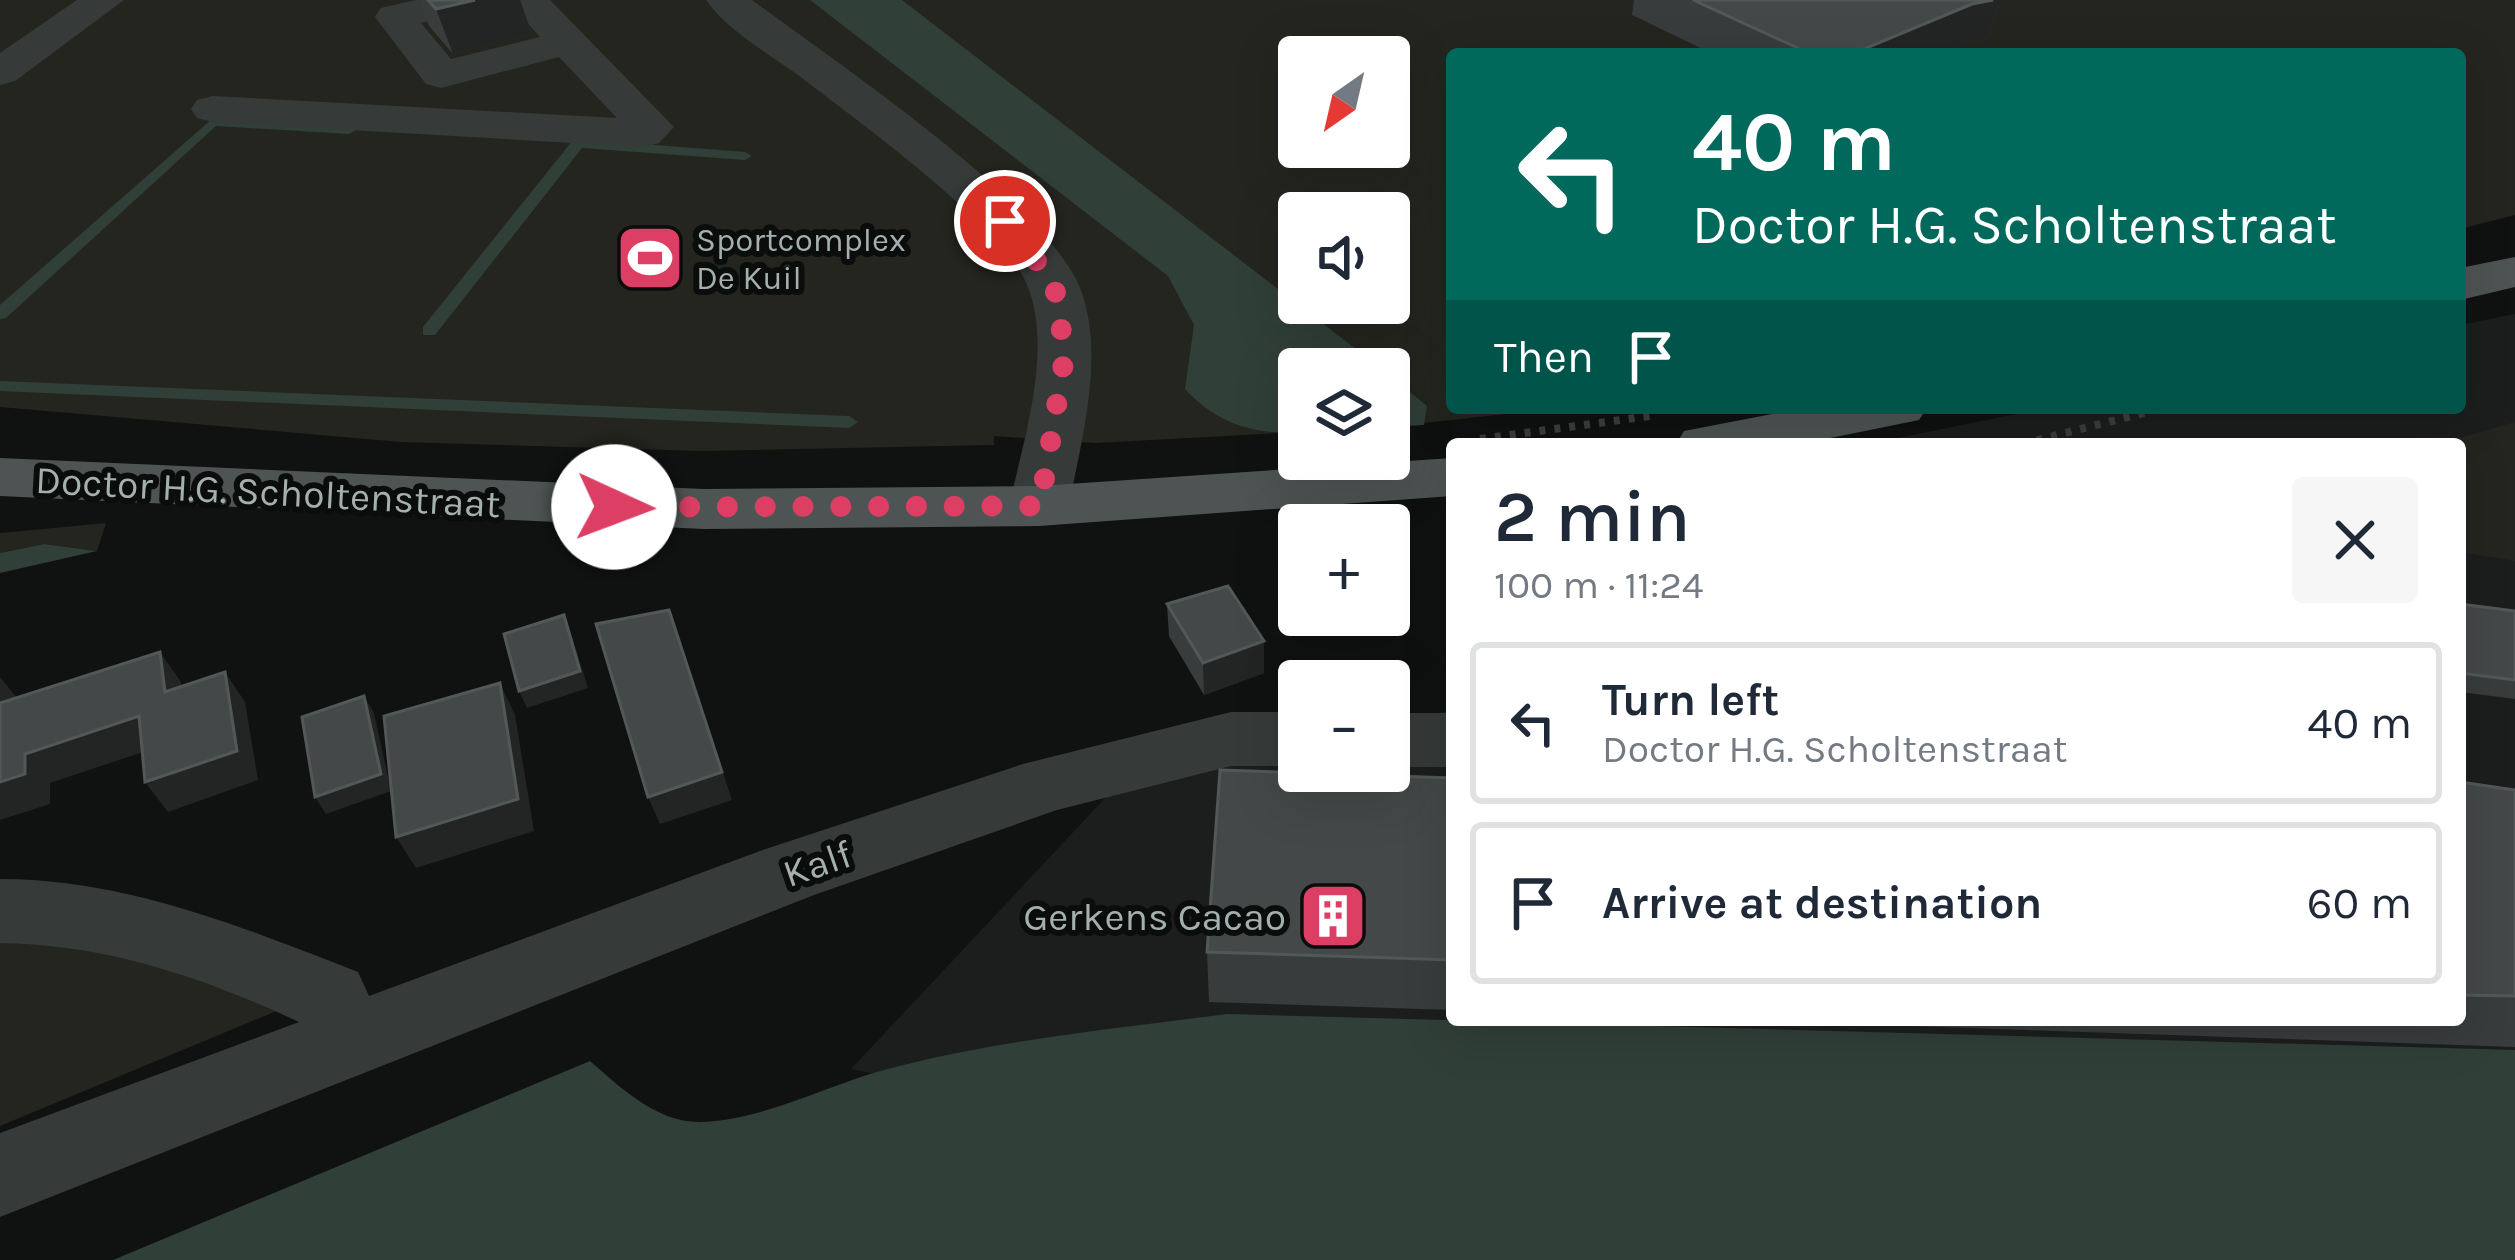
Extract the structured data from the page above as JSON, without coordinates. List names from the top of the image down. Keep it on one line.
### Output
{"streets":{"main road":["Doctor H.G. Scholtenstraat"],"street":["Kalf"]},"places":{"sports":["Sportcomplex De Kuil"],"building":["Gerkens Cacao"]},"north":"bottom left","page":{"map_buttons":["+","−"],"turn":["40 m","Doctor H.G. Scholtenstraat"],"then":"Then","heading":["2 min","100 m · 11:24"],"list":[{"name":"Turn left","note":"Doctor H.G. Scholtenstraat","value":"40 m"},{"name":"Arrive at destination","value":"60 m"}]}}
